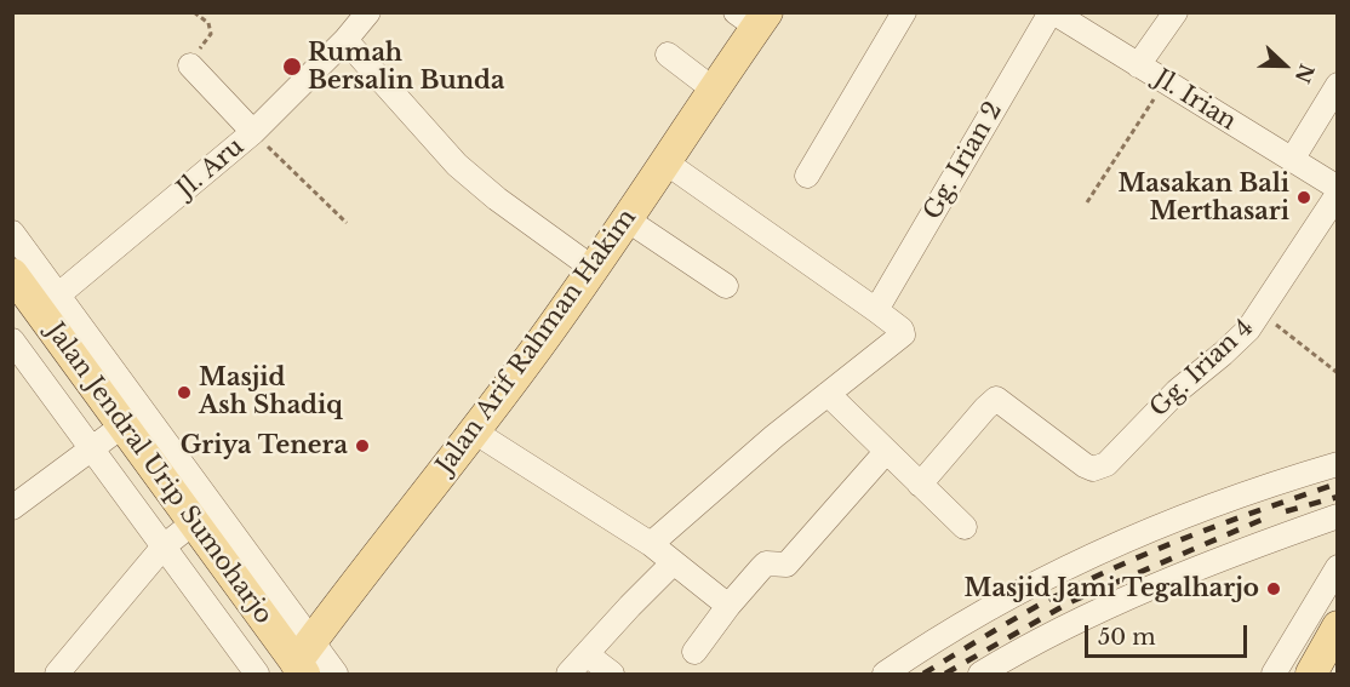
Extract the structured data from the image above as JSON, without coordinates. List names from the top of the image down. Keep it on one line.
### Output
{"streets":{"main road":["Jalan Arif Rahman Hakim","Jalan Jendral Urip Sumoharjo"],"street":["Jl. Irian","Gg. Irian 2","Jl. Aru","Gg. Irian 4"]},"crossings":[["Jl. Irian","Gg. Irian 2"],["Jl. Aru","Jalan Jendral Urip Sumoharjo"],["Jalan Arif Rahman Hakim","Jalan Jendral Urip Sumoharjo"]],"places":["Rumah Bersalin Bunda","Masakan Bali Merthasari","Masjid Ash Shadiq","Griya Tenera","Masjid Jami Tegalharjo"],"scale_bar":"50 m","north":"right"}
